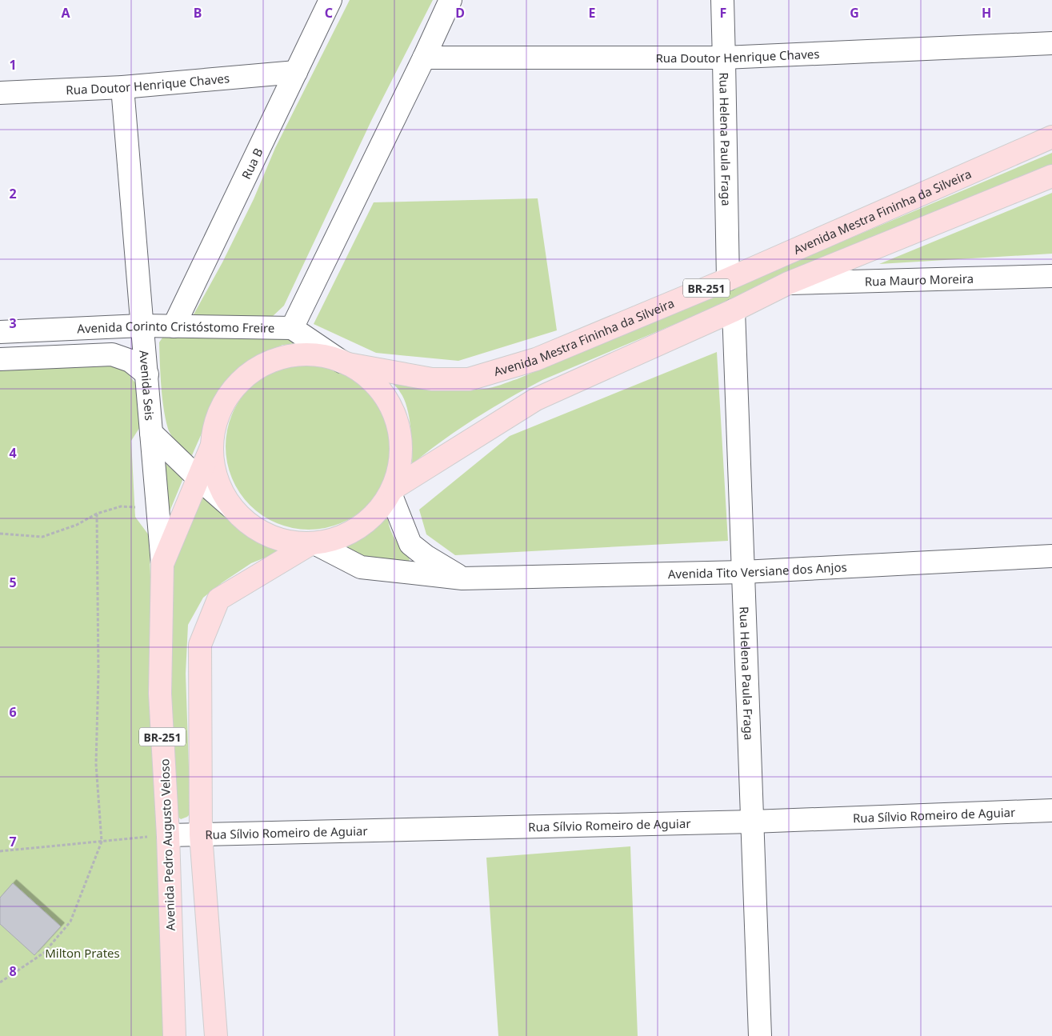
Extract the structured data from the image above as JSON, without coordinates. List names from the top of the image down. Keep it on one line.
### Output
{"streets":{"main road":["Avenida Mestra Fininha da Silveira","BR-251","Avenida Pedro Augusto Veloso"],"street":["Rua Doutor Henrique Chaves","Rua Helena Paula Fraga","Rua B","Rua Mauro Moreira","Avenida Corinto Cristóstomo Freire","Avenida Seis","Avenida Tito Versiane dos Anjos","Rua Sílvio Romeiro de Aguiar"]},"crossings":[["Rua Doutor Henrique Chaves","Rua Helena Paula Fraga"],["Rua Doutor Henrique Chaves","Rua B"],["Rua Doutor Henrique Chaves","Avenida Seis"],["Rua Helena Paula Fraga","Avenida Mestra Fininha da Silveira"],["Rua Helena Paula Fraga","BR-251"],["Rua Helena Paula Fraga","Avenida Tito Versiane dos Anjos"],["Rua Helena Paula Fraga","Rua Sílvio Romeiro de Aguiar"],["Rua B","Avenida Corinto Cristóstomo Freire"],["Avenida Mestra Fininha da Silveira","Avenida Corinto Cristóstomo Freire"],["Rua Mauro Moreira","BR-251"],["BR-251","Avenida Tito Versiane dos Anjos"],["BR-251","Rua Sílvio Romeiro de Aguiar"],["Avenida Corinto Cristóstomo Freire","Avenida Seis"],["Avenida Seis","Avenida Pedro Augusto Veloso"],["Rua Sílvio Romeiro de Aguiar","Avenida Pedro Augusto Veloso"]],"parks":["Milton Prates"],"grid":{"columns":["A","B","C","D","E","F","G","H"],"rows":["1","2","3","4","5","6","7","8"]}}
